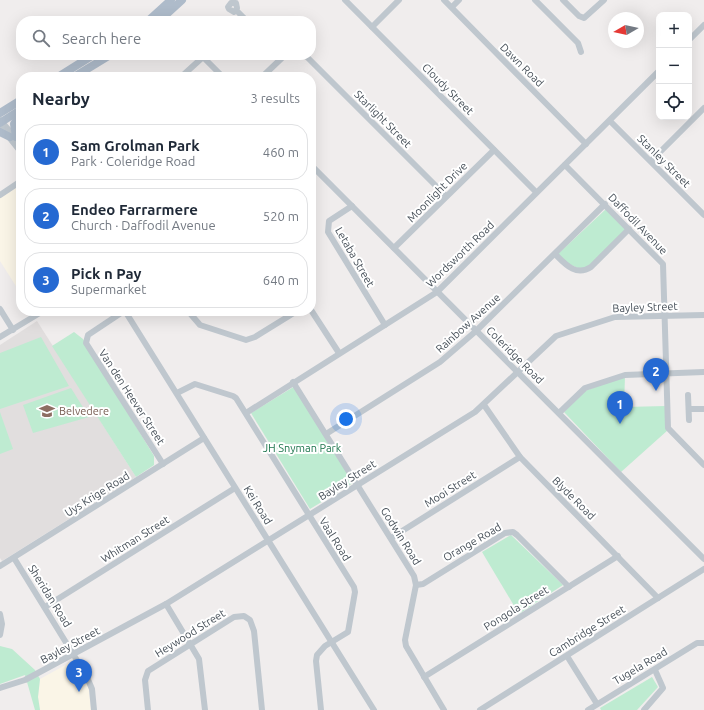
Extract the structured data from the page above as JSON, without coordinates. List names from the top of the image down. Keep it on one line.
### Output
{"streets":{"street":["Dawn Road","Cloudy Street","Starlight Street","Stanley Street","Moonlight Drive","Daffodil Avenue","Wordsworth Road","Letaba Street","Bayley Street","Rainbow Avenue","Coleridge Road","Van den Heever Street","Mooi Street","Uys Krige Road","Blyde Road","Kei Road","Godwin Road","Whitman Street","Vaal Road","Orange Road","Sheridan Road","Pongola Street","Cambridge Street","Heywood Street","Tugela Road"]},"crossings":[["Dawn Road","Wordsworth Road"],["Cloudy Street","Moonlight Drive"],["Cloudy Street","Wordsworth Road"],["Starlight Street","Moonlight Drive"],["Stanley Street","Wordsworth Road"],["Moonlight Drive","Coleridge Road"],["Daffodil Avenue","Wordsworth Road"],["Daffodil Avenue","Bayley Street"],["Daffodil Avenue","Rainbow Avenue"],["Wordsworth Road","Letaba Street"],["Wordsworth Road","Coleridge Road"],["Wordsworth Road","Godwin Road"],["Wordsworth Road","Vaal Road"],["Letaba Street","Coleridge Road"],["Bayley Street","Coleridge Road"],["Bayley Street","Blyde Road"],["Bayley Street","Kei Road"],["Bayley Street","Godwin Road"],["Bayley Street","Vaal Road"],["Bayley Street","Sheridan Road"],["Rainbow Avenue","Coleridge Road"],["Rainbow Avenue","Godwin Road"],["Van den Heever Street","Uys Krige Road"],["Mooi Street","Blyde Road"],["Mooi Street","Godwin Road"],["Uys Krige Road","Kei Road"],["Uys Krige Road","Sheridan Road"],["Blyde Road","Pongola Street"],["Blyde Road","Cambridge Street"],["Kei Road","Whitman Street"],["Kei Road","Vaal Road"],["Godwin Road","Orange Road"],["Whitman Street","Sheridan Road"],["Orange Road","Pongola Street"]],"parks":["JH Snyman Park"],"places":{"school or university":["Belvedere"]},"north":"left","page":{"map_buttons":["+","−"],"search":"Search here","heading":["Nearby","3 results"],"list":[{"mark":"1","name":"Sam Grolman Park","note":"Park · Coleridge Road","value":"460 m"},{"mark":"2","name":"Endeo Farrarmere","note":"Church · Daffodil Avenue","value":"520 m"},{"mark":"3","name":"Pick n Pay","note":"Supermarket","value":"640 m"}],"pins":["2","1","3"]}}
